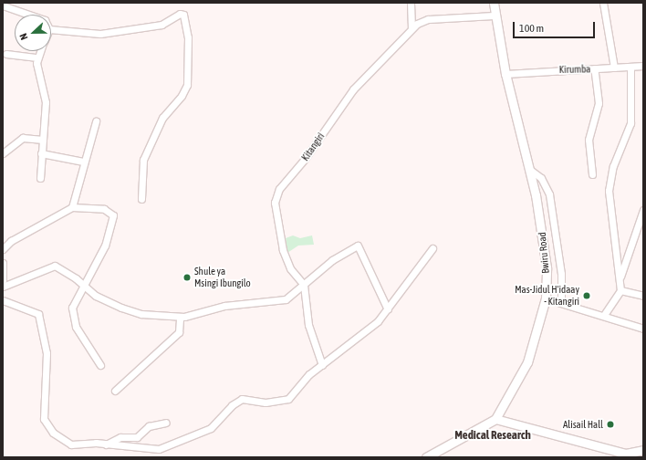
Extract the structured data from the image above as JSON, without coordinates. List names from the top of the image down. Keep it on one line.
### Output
{"streets":{"main road":["Bwiru Road"],"street":["Kirumba","Kitangiri"]},"crossings":[["Kirumba","Bwiru Road"],["Kitangiri","Bwiru Road"]],"districts":["Medical Research"],"places":["Shule ya Msingi Ibungilo","Mas-Jidul H'idaay - Kitangiri","Alisail Hall"],"scale_bar":"100 m","north":"left"}
